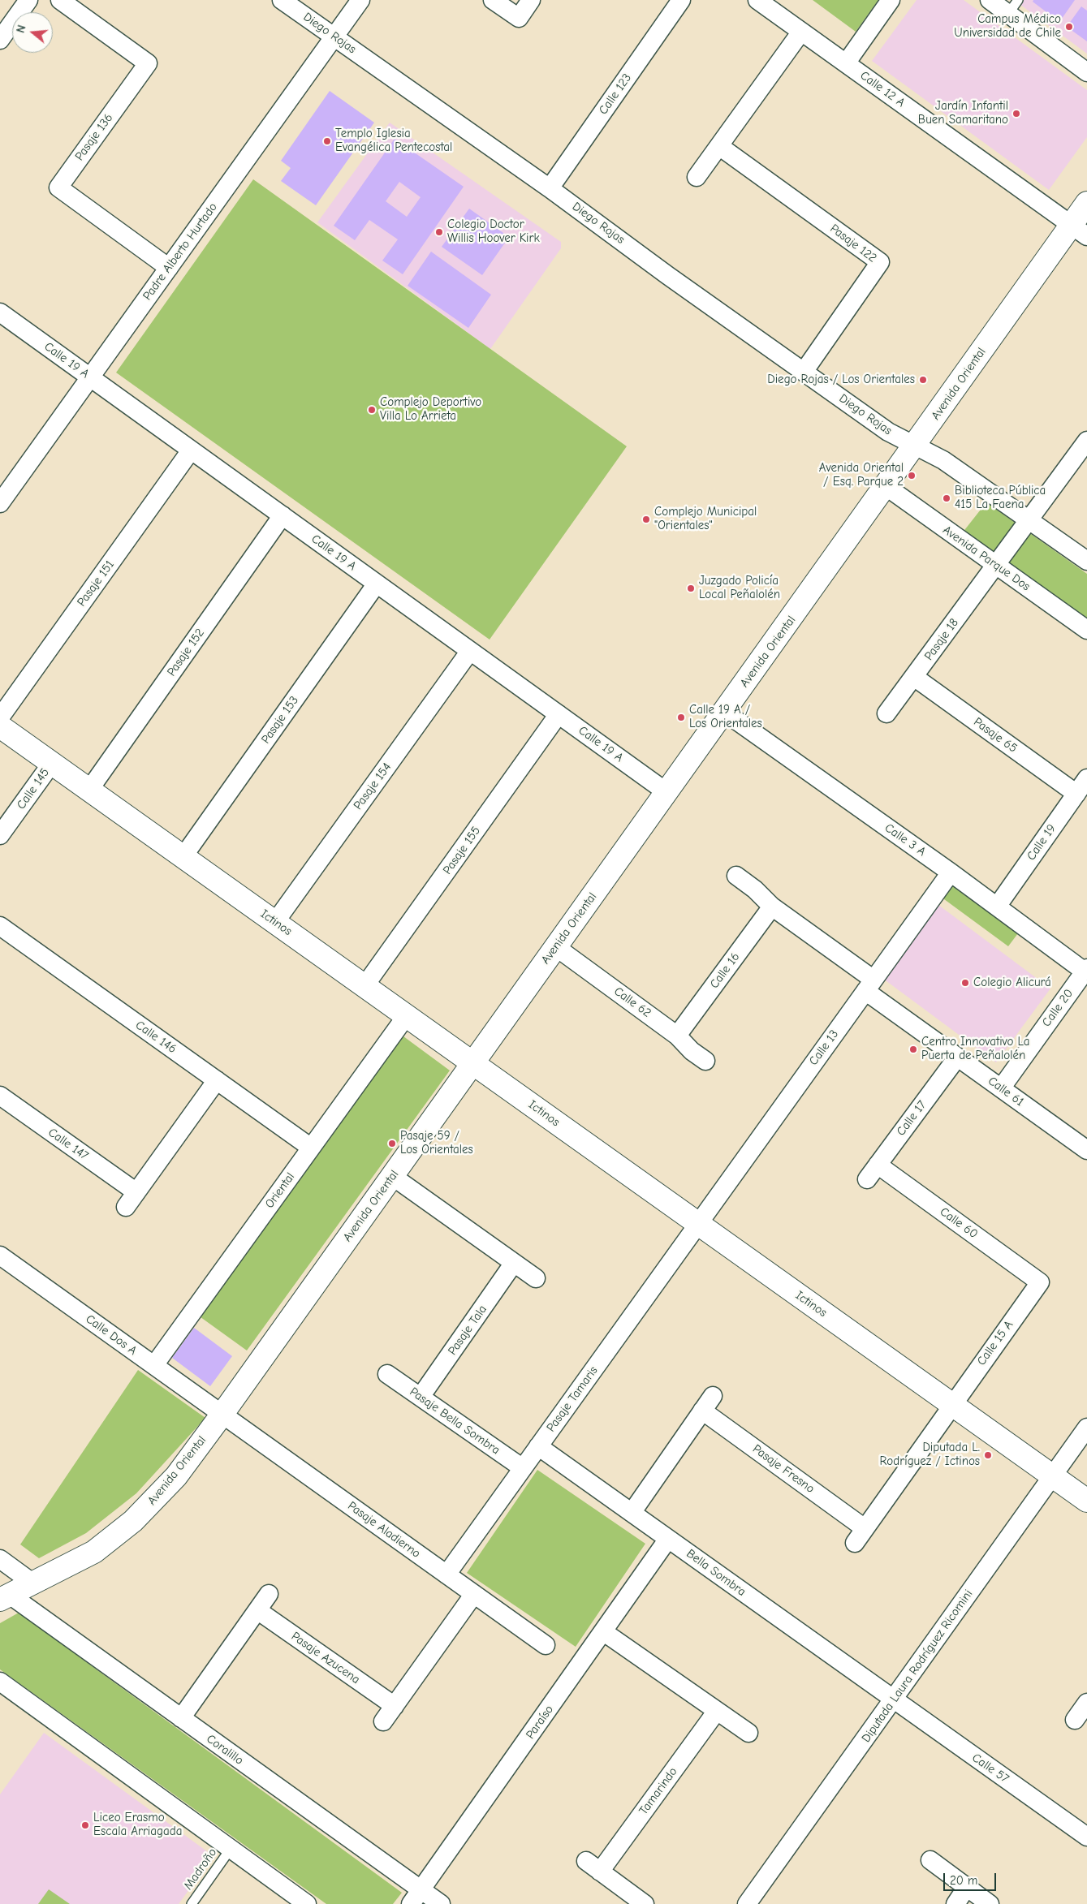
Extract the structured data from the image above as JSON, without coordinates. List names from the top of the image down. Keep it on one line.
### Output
{"streets":{"main road":["Avenida Oriental","Ictinos"],"street":["Diego Rojas","Calle 12 A","Calle 123","Pasaje 136","Pasaje 122","Padre Alberto Hurtado","Calle 19 A","Avenida Parque Dos","Pasaje 151","Pasaje 18","Pasaje 152","Pasaje 153","Pasaje 65","Pasaje 154","Calle 145","Calle 3 A","Calle 19","Pasaje 155","Calle 16","Calle 62","Calle 20","Calle 146","Calle 13","Calle 61","Calle 17","Calle 147","Oriental","Calle 60","Pasaje Tala","Calle Dos A","Calle 15 A","Pasaje Tamaris","Pasaje Bella Sombra","Pasaje Fresno","Pasaje Aladierno","Bella Sombra","Pasaje Azucena","Diputada Laura Rodríguez Ricomini","Paraíso","Coralillo","Calle 57","Tamarindo"],"lane":["Madroño"]},"crossings":[["Diego Rojas","Calle 123"],["Diego Rojas","Pasaje 122"],["Diego Rojas","Padre Alberto Hurtado"],["Diego Rojas","Avenida Oriental"],["Calle 12 A","Avenida Oriental"],["Pasaje 136","Padre Alberto Hurtado"],["Padre Alberto Hurtado","Calle 19 A"],["Calle 19 A","Avenida Oriental"],["Calle 19 A","Pasaje 151"],["Calle 19 A","Pasaje 152"],["Calle 19 A","Pasaje 153"],["Calle 19 A","Pasaje 154"],["Calle 19 A","Pasaje 155"],["Avenida Oriental","Avenida Parque Dos"],["Avenida Oriental","Calle 3 A"],["Avenida Oriental","Ictinos"],["Avenida Oriental","Calle 62"],["Avenida Oriental","Calle Dos A"],["Avenida Oriental","Pasaje Aladierno"],["Avenida Oriental","Coralillo"],["Avenida Parque Dos","Pasaje 18"],["Pasaje 18","Pasaje 65"],["Pasaje 152","Ictinos"],["Pasaje 153","Ictinos"],["Pasaje 65","Calle 19"],["Pasaje 154","Ictinos"],["Calle 145","Ictinos"],["Calle 3 A","Calle 19"],["Calle 3 A","Calle 20"],["Calle 3 A","Calle 13"],["Pasaje 155","Ictinos"],["Ictinos","Calle 13"],["Ictinos","Oriental"],["Ictinos","Calle 15 A"],["Ictinos","Pasaje Tamaris"],["Ictinos","Pasaje Fresno"],["Ictinos","Diputada Laura Rodríguez Ricomini"],["Calle 16","Calle 62"],["Calle 16","Calle 61"],["Calle 20","Calle 61"],["Calle 146","Oriental"],["Calle 13","Calle 61"],["Calle 13","Pasaje Tamaris"],["Calle 61","Calle 17"],["Calle 17","Calle 60"],["Oriental","Calle Dos A"],["Calle 60","Calle 15 A"],["Pasaje Tala","Pasaje Bella Sombra"],["Calle Dos A","Pasaje Aladierno"],["Calle 15 A","Pasaje Fresno"],["Pasaje Tamaris","Pasaje Bella Sombra"],["Pasaje Tamaris","Pasaje Aladierno"],["Pasaje Tamaris","Bella Sombra"],["Pasaje Fresno","Bella Sombra"],["Bella Sombra","Diputada Laura Rodríguez Ricomini"],["Bella Sombra","Paraíso"],["Bella Sombra","Calle 57"],["Diputada Laura Rodríguez Ricomini","Calle 57"],["Paraíso","Coralillo"]],"places":["Campus Médico Universidad de Chile","Jardín Infantil Buen Samaritano","Templo Iglesia Evangélica Pentecostal","Colegio Doctor Willis Hoover Kirk","Diego Rojas / Los Orientales","Complejo Deportivo Villa Lo Arrieta","Avenida Oriental / Esq. Parque 2","Biblioteca Pública 415 La Faena","Complejo Municipal \"Orientales\"","Juzgado Policía Local Peñalolén","Calle 19 A / Los Orientales","Colegio Alicurá","Centro Innovativo La Puerta de Peñalolén","Pasaje 59 / Los Orientales","Diputada L. Rodríguez / Ictinos","Liceo Erasmo Escala Arriagada"],"scale_bar":"20 m","north":"left"}
